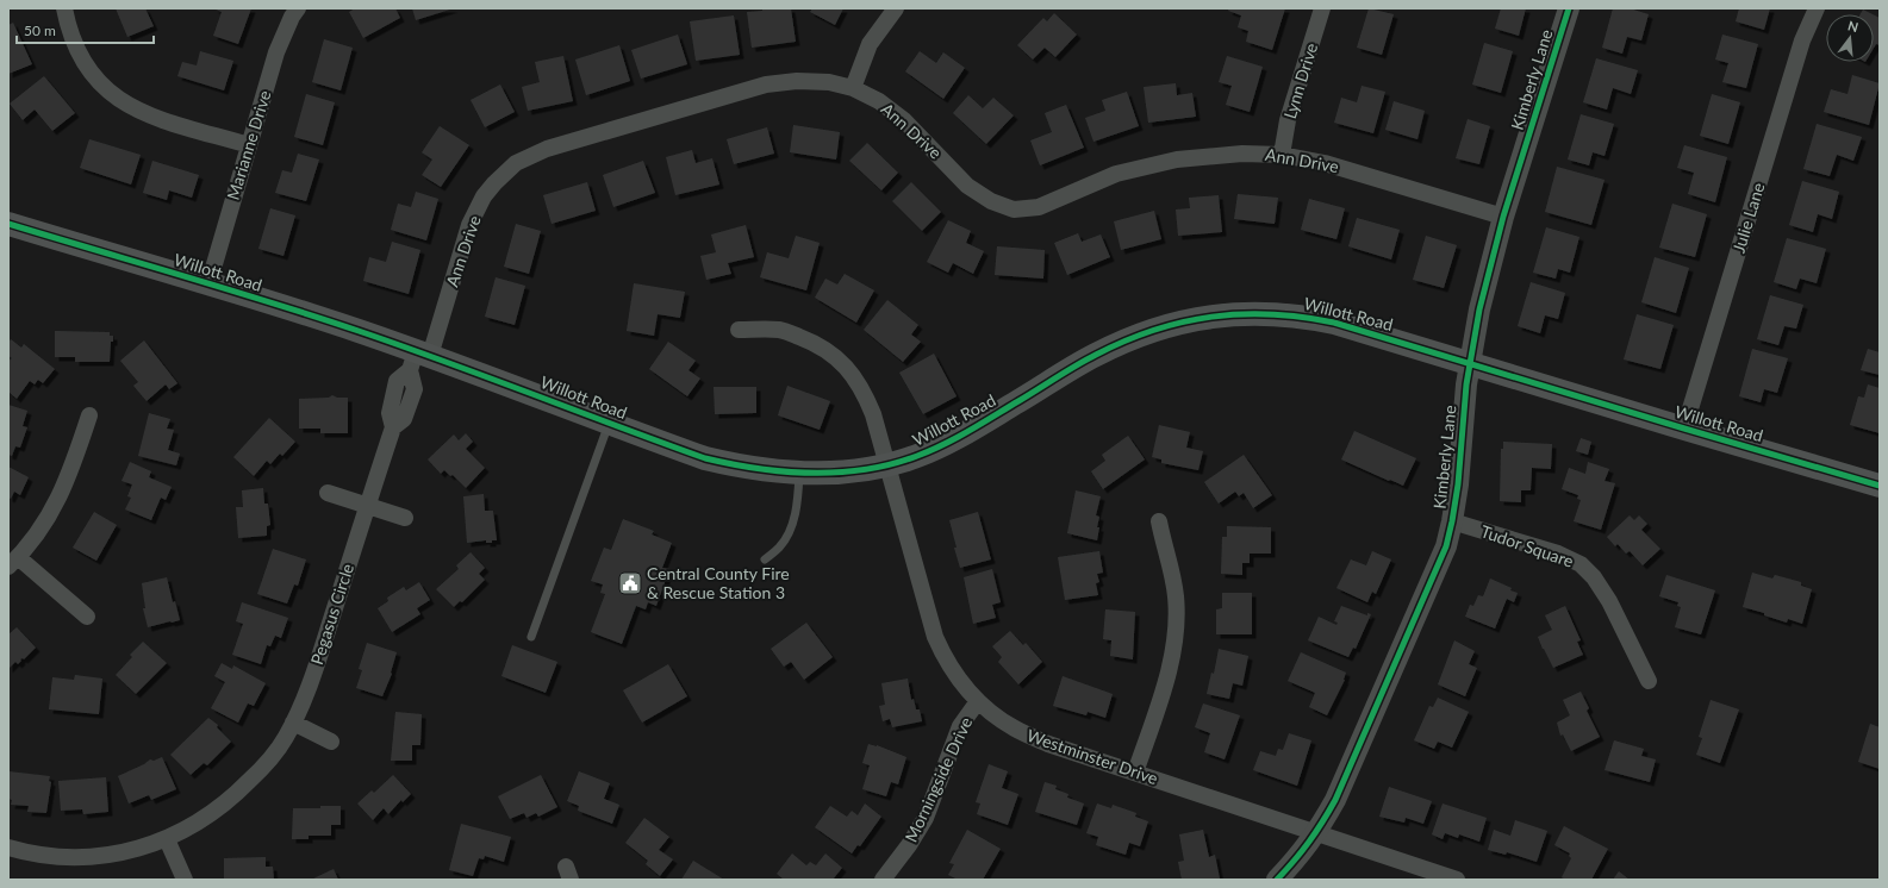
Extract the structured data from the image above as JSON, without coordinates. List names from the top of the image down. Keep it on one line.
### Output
{"streets":{"main road":["Willott Road"],"street":["Kimberly Lane","Lynn Drive","Ann Drive","Marianne Drive","Julie Lane","Tudor Square","Pegasus Circle","Westminster Drive","Morningside Drive"]},"crossings":[["Kimberly Lane","Ann Drive"],["Kimberly Lane","Willott Road"],["Kimberly Lane","Tudor Square"],["Kimberly Lane","Westminster Drive"],["Lynn Drive","Ann Drive"],["Ann Drive","Willott Road"],["Ann Drive","Pegasus Circle"],["Marianne Drive","Willott Road"],["Julie Lane","Willott Road"],["Willott Road","Pegasus Circle"],["Willott Road","Westminster Drive"],["Westminster Drive","Morningside Drive"]],"places":{"public building":["Central County Fire & Rescue Station 3"]},"scale_bar":"50 m","north":"top"}
